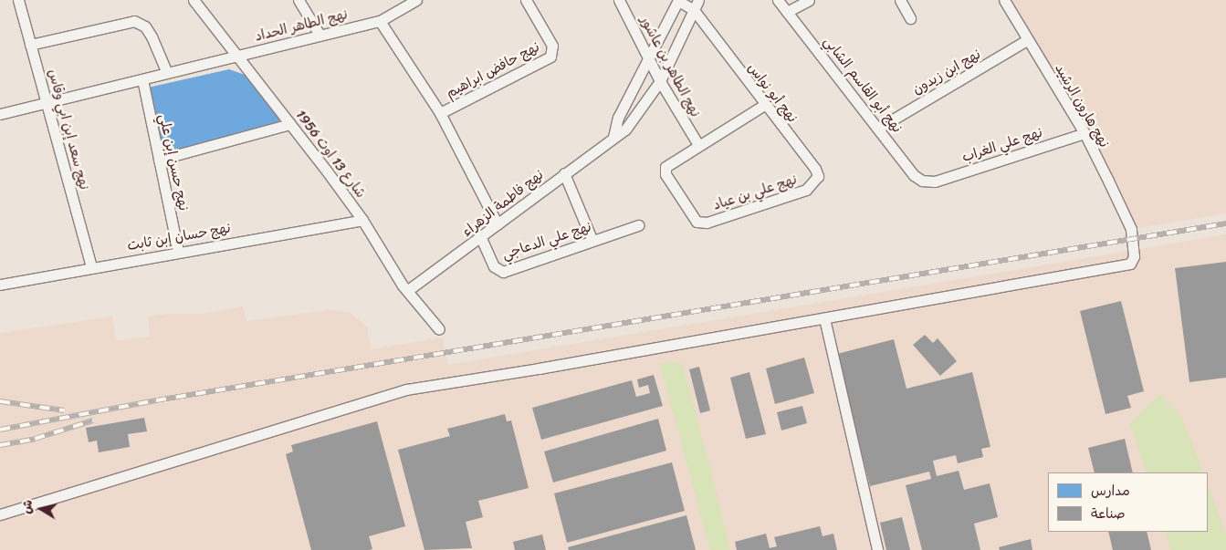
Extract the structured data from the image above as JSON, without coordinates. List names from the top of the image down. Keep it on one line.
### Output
{"streets":{"street":["نهج الطاهر الحداد","نهج الطاهر بن عاشور","نهج حافض ابراهيم","نهج ابن زيدون","نهج أبو القاسم الشابي","نهج أبو نواس","نهج هارون الرشيد","نهج سعد إبن ابي وقاس","نهج علي الغراب","شارع 13 اوت 1956","نهج حسن إبن علي","نهج علي بن عياد","نهج فاطمة الزهراء","نهج حسان إبن ثابت","نهج علي الدعاجي"]},"crossings":[["نهج الطاهر الحداد","نهج سعد إبن ابي وقاس"],["نهج الطاهر الحداد","شارع 13 اوت 1956"],["نهج الطاهر الحداد","نهج حسن إبن علي"],["نهج الطاهر بن عاشور","نهج علي بن عياد"],["نهج الطاهر بن عاشور","نهج فاطمة الزهراء"],["نهج ابن زيدون","نهج أبو القاسم الشابي"],["نهج ابن زيدون","نهج هارون الرشيد"],["نهج أبو القاسم الشابي","نهج علي الغراب"],["نهج أبو نواس","نهج علي بن عياد"],["نهج أبو نواس","نهج فاطمة الزهراء"],["نهج هارون الرشيد","نهج علي الغراب"],["نهج سعد إبن ابي وقاس","نهج حسان إبن ثابت"],["شارع 13 اوت 1956","نهج فاطمة الزهراء"],["شارع 13 اوت 1956","نهج حسان إبن ثابت"],["نهج حسن إبن علي","نهج حسان إبن ثابت"],["نهج فاطمة الزهراء","نهج علي الدعاجي"]],"legend":["مدارس","صناعة"],"north":"left"}
